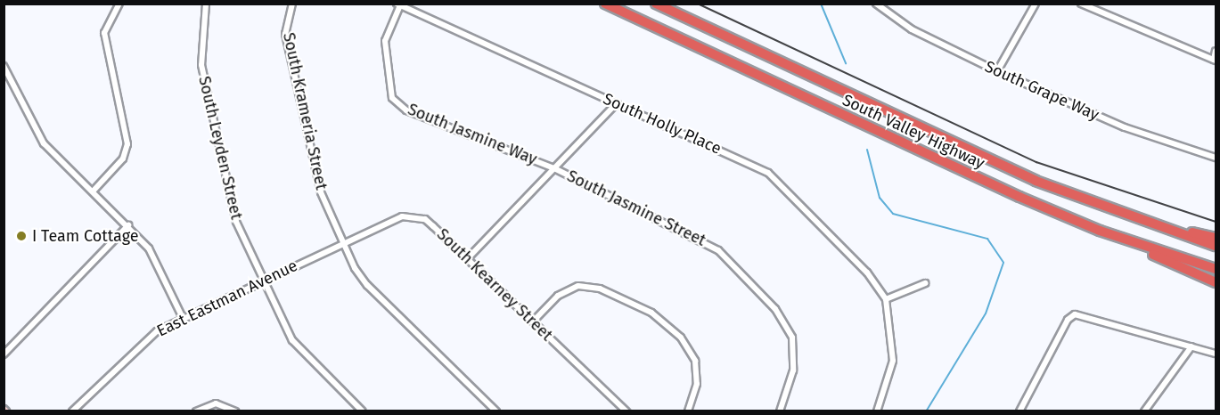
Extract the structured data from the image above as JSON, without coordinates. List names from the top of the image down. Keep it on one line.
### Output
{"streets":{"highway":["South Valley Highway"],"street":["South Grape Way","South Krameria Street","South Holly Place","South Jasmine Way","South Leyden Street","South Jasmine Street","South Kearney Street","East Eastman Avenue"]},"crossings":[["South Krameria Street","South Kearney Street"],["South Krameria Street","East Eastman Avenue"],["South Holly Place","South Jasmine Way"],["South Jasmine Way","South Jasmine Street"],["South Leyden Street","East Eastman Avenue"],["South Kearney Street","East Eastman Avenue"]],"places":["I Team Cottage"]}
